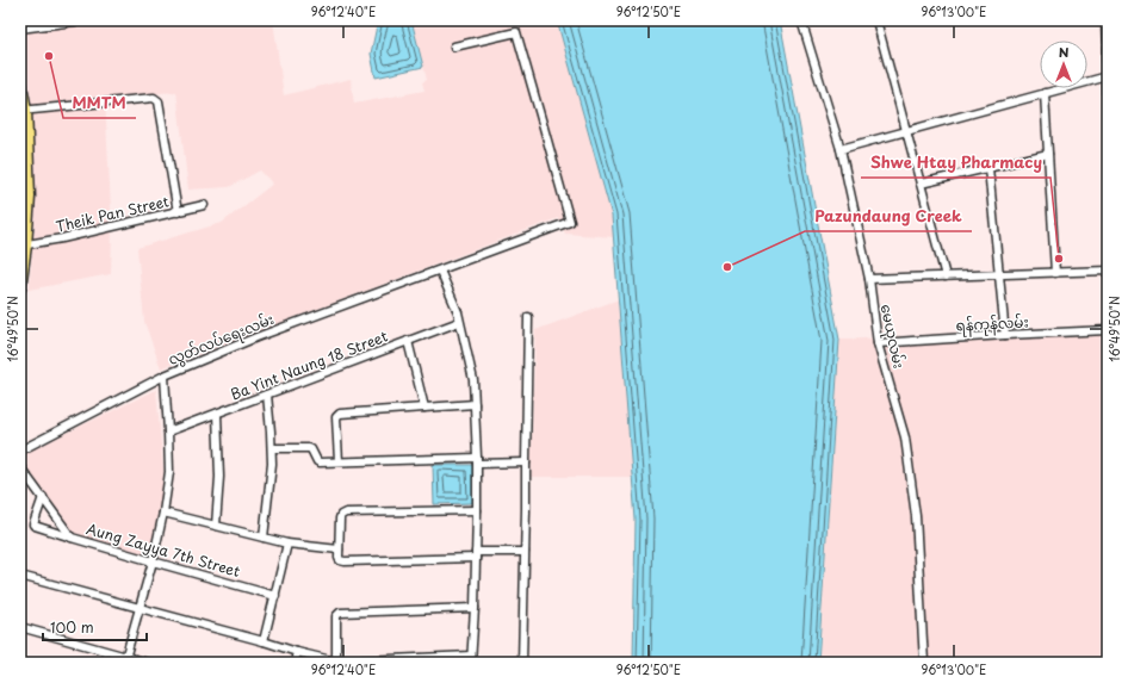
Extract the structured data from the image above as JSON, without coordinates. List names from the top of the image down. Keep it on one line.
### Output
{"streets":{"street":["Theik Pan Street","ရန်ကုန်လမ်း","မေယုလမ်း","လွတ်လပ်ရေးလမ်း","Ba Yint Naung 18 Street","Aung Zayya 7th Street"]},"crossings":[["ရန်ကုန်လမ်း","မေယုလမ်း"]],"places":["MMTM","Shwe Htay Pharmacy","Pazundaung Creek"],"scale_bar":"100 m","north":"top","coordinates":["96°12'40\"E","96°12'50\"E","96°13'00\"E","16°49'50\"N"]}
